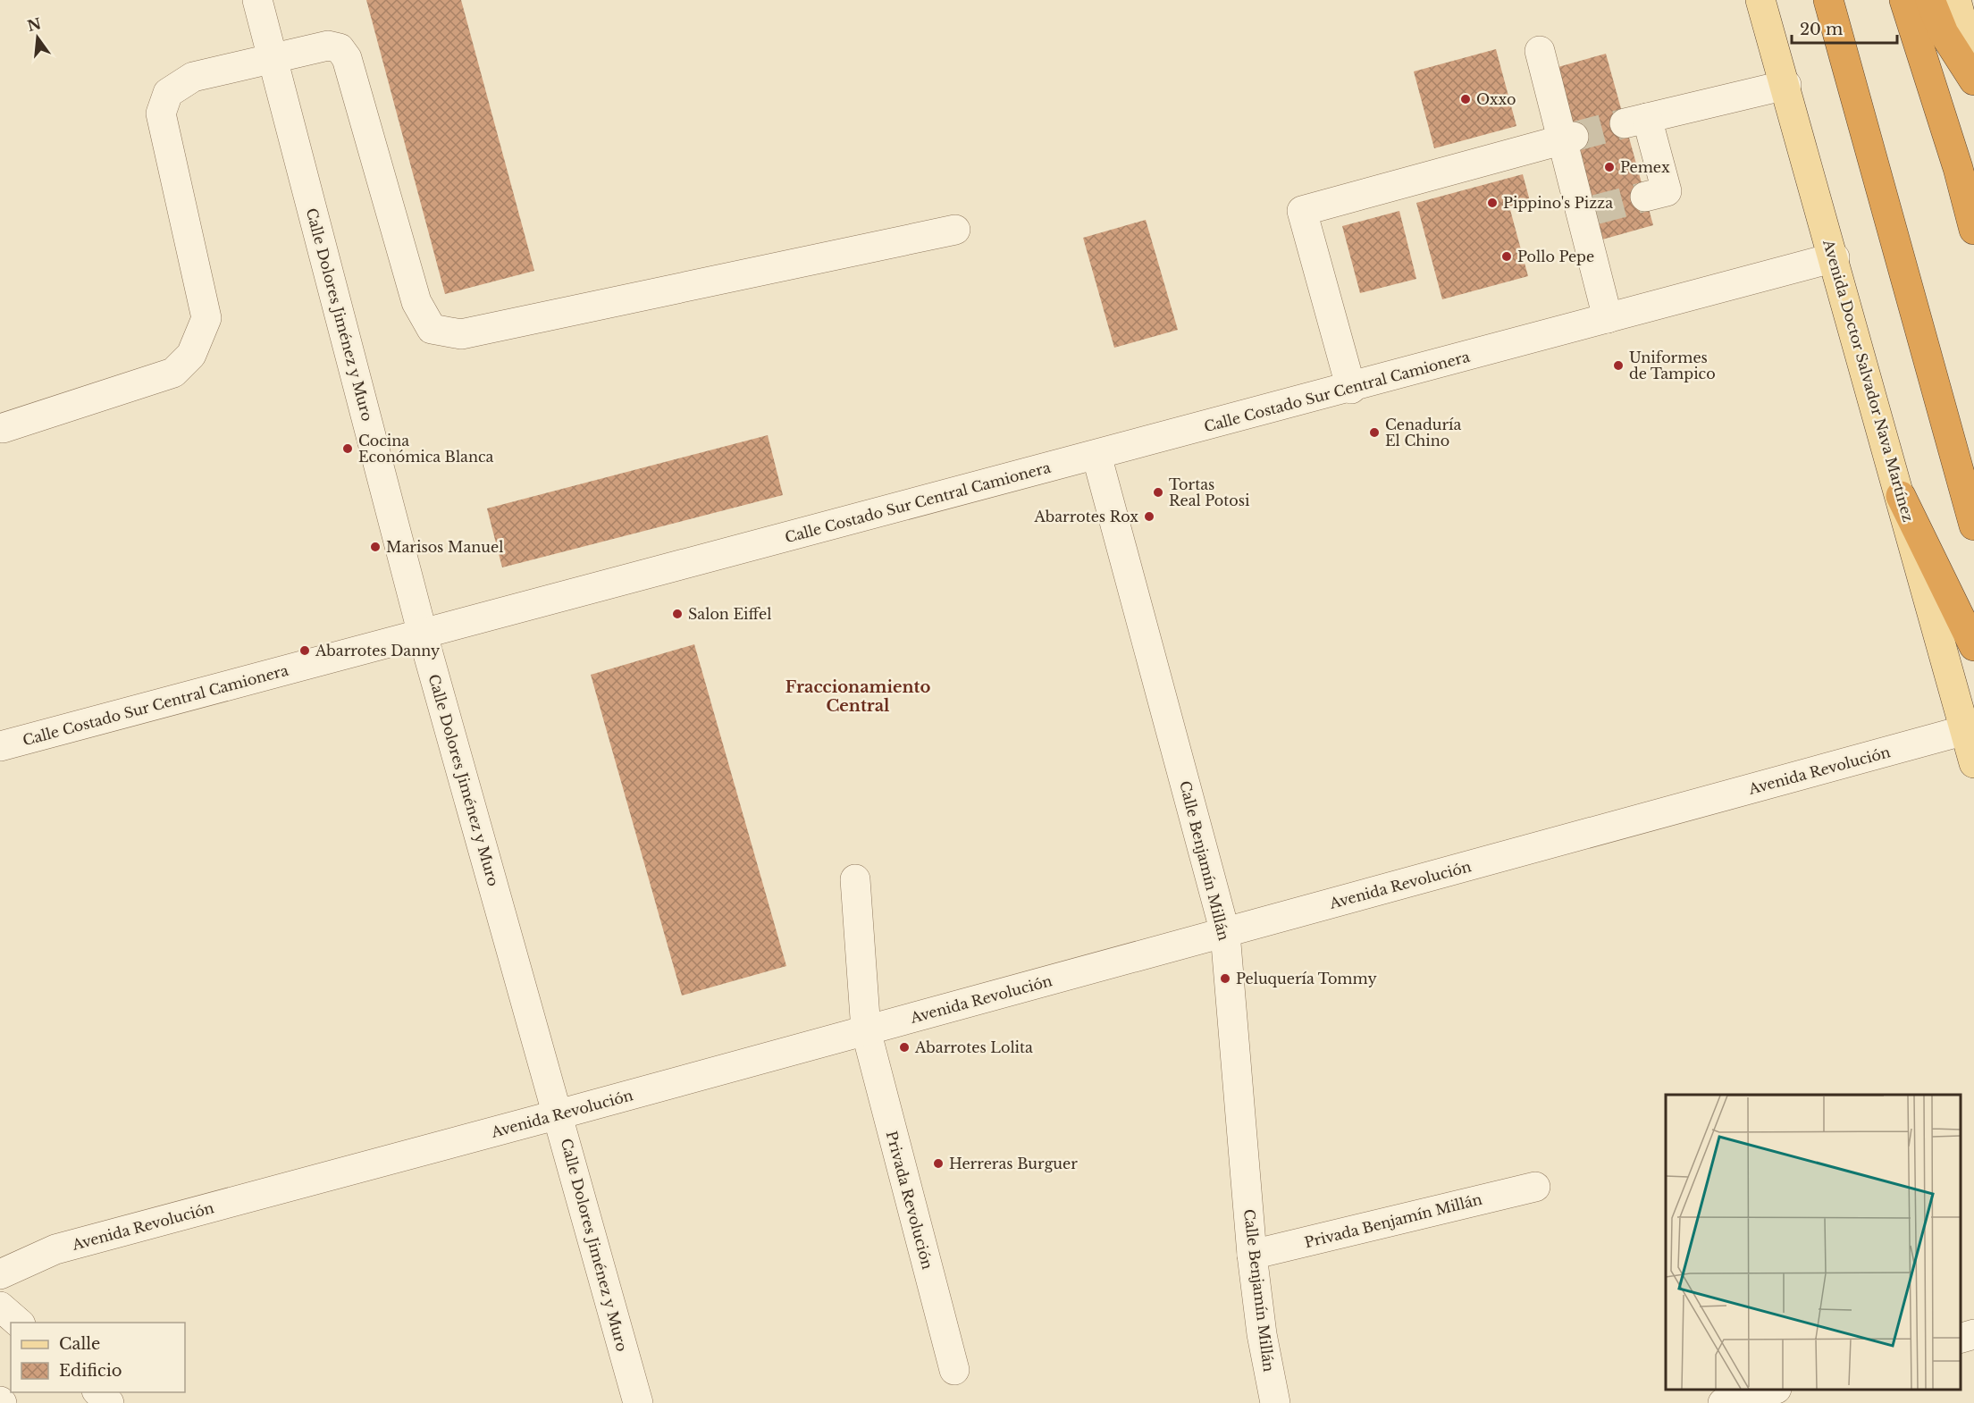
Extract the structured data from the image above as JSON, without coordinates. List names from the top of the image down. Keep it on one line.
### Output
{"streets":{"main road":["Avenida Doctor Salvador Nava Martínez"],"street":["Calle Dolores Jiménez y Muro","Calle Costado Sur Central Camionera","Avenida Revolución","Calle Benjamín Millán","Privada Revolución","Privada Benjamín Millán"]},"crossings":[["Calle Dolores Jiménez y Muro","Calle Costado Sur Central Camionera"],["Calle Dolores Jiménez y Muro","Avenida Revolución"],["Avenida Doctor Salvador Nava Martínez","Calle Costado Sur Central Camionera"],["Avenida Doctor Salvador Nava Martínez","Avenida Revolución"],["Calle Costado Sur Central Camionera","Calle Benjamín Millán"],["Avenida Revolución","Calle Benjamín Millán"],["Avenida Revolución","Privada Revolución"],["Calle Benjamín Millán","Privada Benjamín Millán"]],"districts":["Fraccionamiento Central"],"places":["Oxxo","Pemex","Pippino's Pizza","Pollo Pepe","Uniformes de Tampico","Cenaduría El Chino","Cocina Económica Blanca","Tortas Real Potosi","Abarrotes Rox","Marisos Manuel","Salon Eiffel","Abarrotes Danny","Peluquería Tommy","Abarrotes Lolita","Herreras Burguer"],"legend":["Calle","Edificio"],"scale_bar":"20 m","north":"top"}
